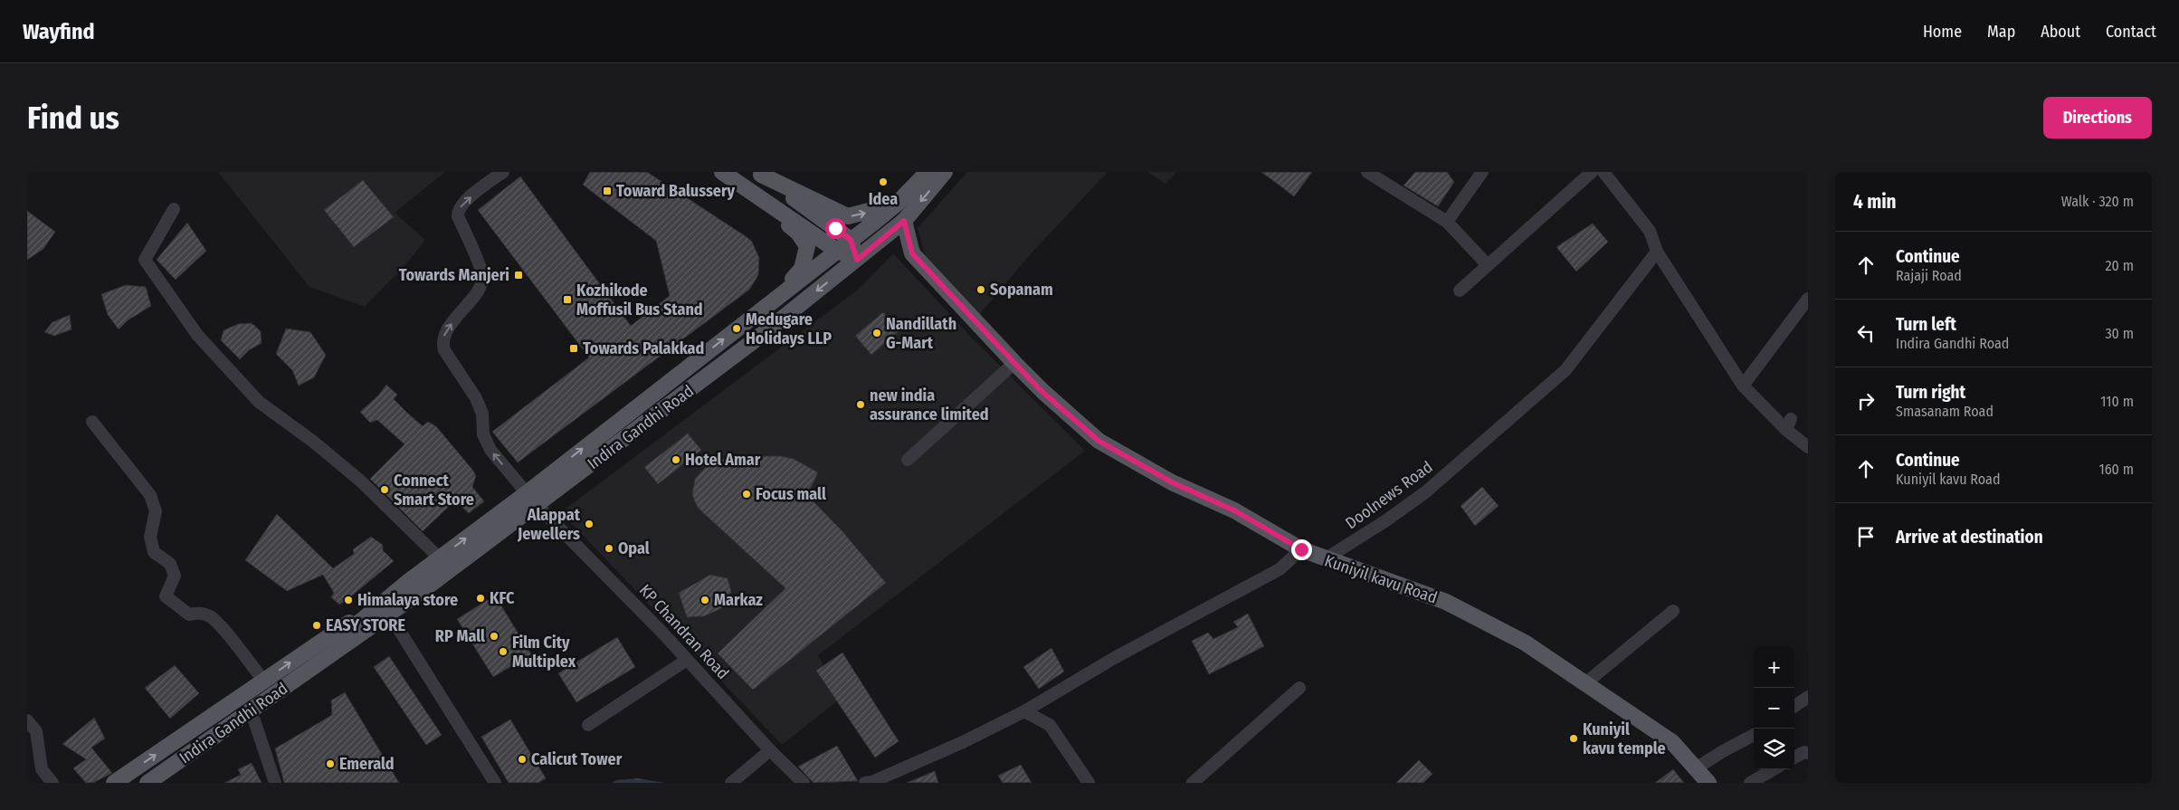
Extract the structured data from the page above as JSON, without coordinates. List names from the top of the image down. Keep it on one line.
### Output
{"streets":{"main road":["Indira Gandhi Road","Kuniyil kavu Road"],"street":["Doolnews Road","KP Chandran Road"]},"crossings":[["Indira Gandhi Road","Kuniyil kavu Road"],["Indira Gandhi Road","KP Chandran Road"],["Doolnews Road","Kuniyil kavu Road"]],"places":{"other":["Idea","Sopanam","Medugare Holidays LLP","Nandillath G-Mart","new india assurance limited","Hotel Amar","Connect Smart Store","Focus mall","Alappat Jewellers","Opal","KFC","Himalaya store","Markaz","EASY STORE","RP Mall","Film City Multiplex","Kuniyil kavu temple","Calicut Tower","Emerald"],"transit":["Toward Balussery","Towards Manjeri","Kozhikode Moffusil Bus Stand","Towards Palakkad"]},"page":{"header":"Wayfind","nav":["Home","Map","About","Contact"],"buttons":"Directions","title":"Find us","heading":["4 min","Walk · 320 m"],"list":[["Continue","Rajaji Road","20 m"],["Turn left","Indira Gandhi Road","30 m"],["Turn right","Smasanam Road","110 m"],["Continue","Kuniyil kavu Road","160 m"],"Arrive at destination"],"map_buttons":["+","−"]}}
